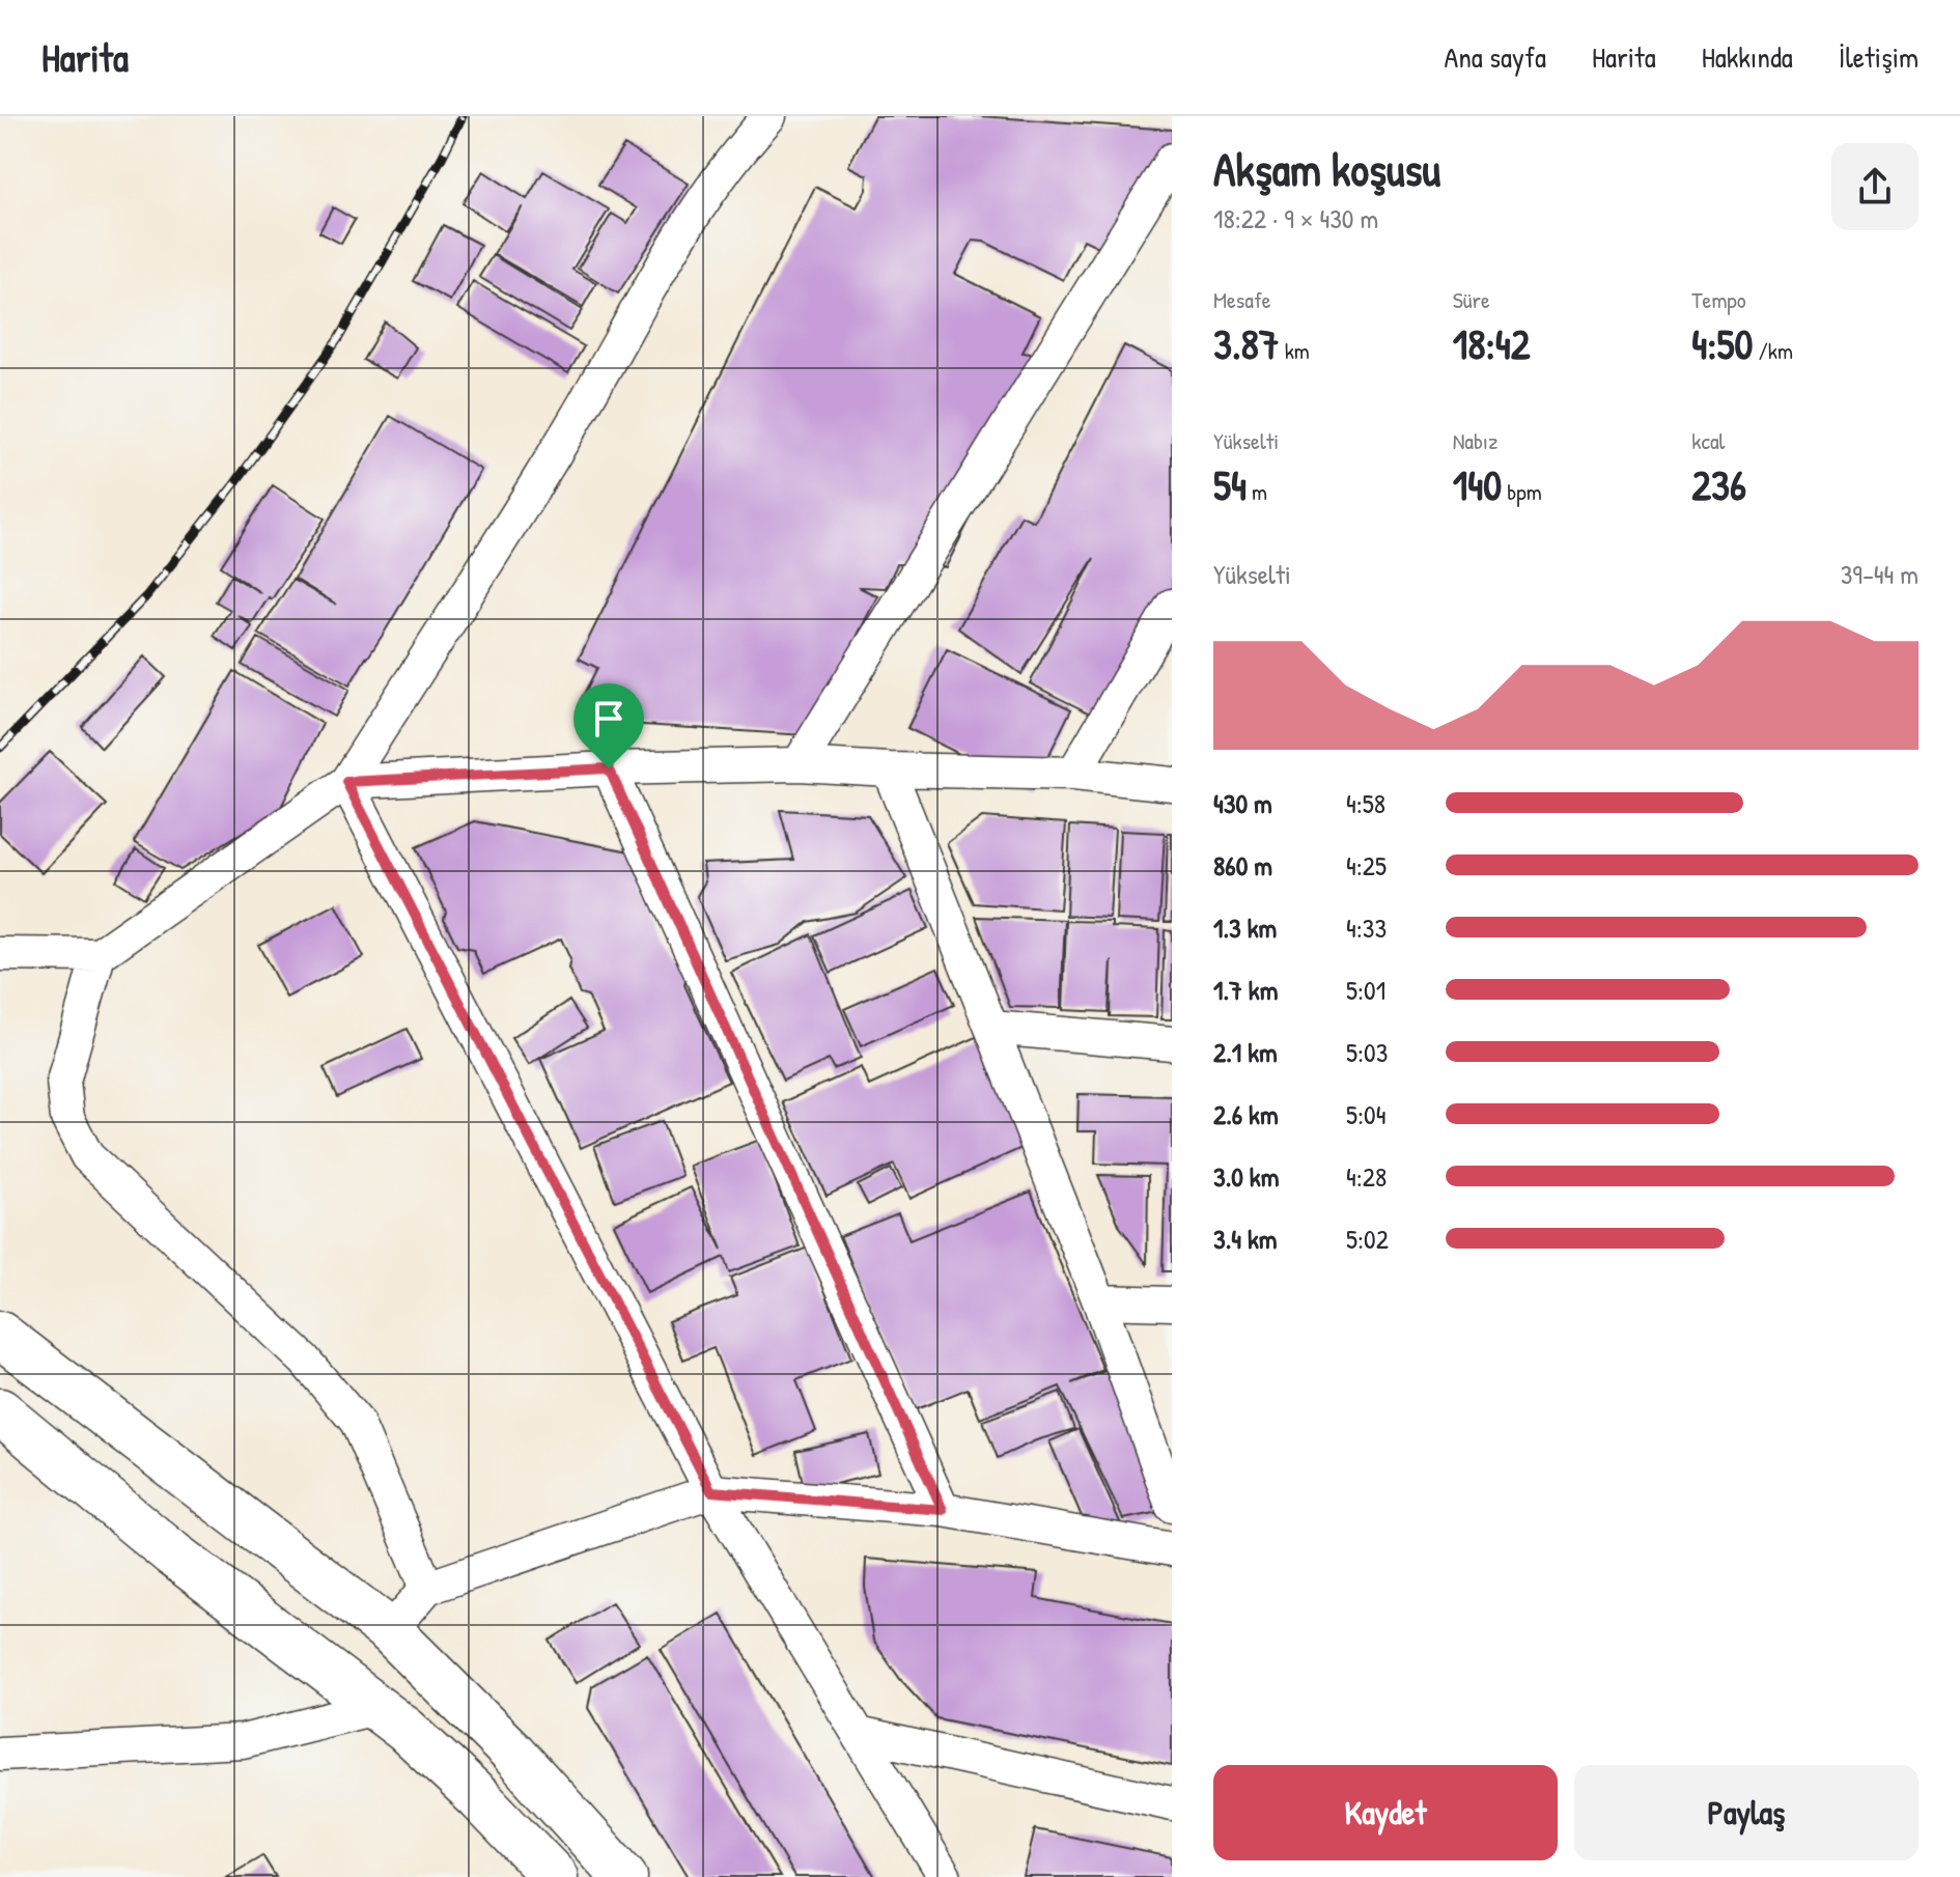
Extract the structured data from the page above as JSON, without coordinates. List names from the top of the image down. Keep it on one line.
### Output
{"page":{"header":"Harita","nav":["Ana sayfa","Harita","Hakkında","İletişim"],"heading":["Akşam koşusu","18:22 · 9 × 430 m"],"stats":[["Mesafe","3.87 km"],["Süre","18:42"],["Tempo","4:50 /km"],["Yükselti","54 m"],["Nabız","140 bpm"],["kcal","236"]],"chart":["Yükselti","39–44 m"],"list":[{"name":"430 m","note":"4:58"},{"name":"860 m","note":"4:25"},{"name":"1.3 km","note":"4:33"},{"name":"1.7 km","note":"5:01"},{"name":"2.1 km","note":"5:03"},{"name":"2.6 km","note":"5:04"},{"name":"3.0 km","note":"4:28"},{"name":"3.4 km","note":"5:02"}],"buttons":["Kaydet","Paylaş"]}}
